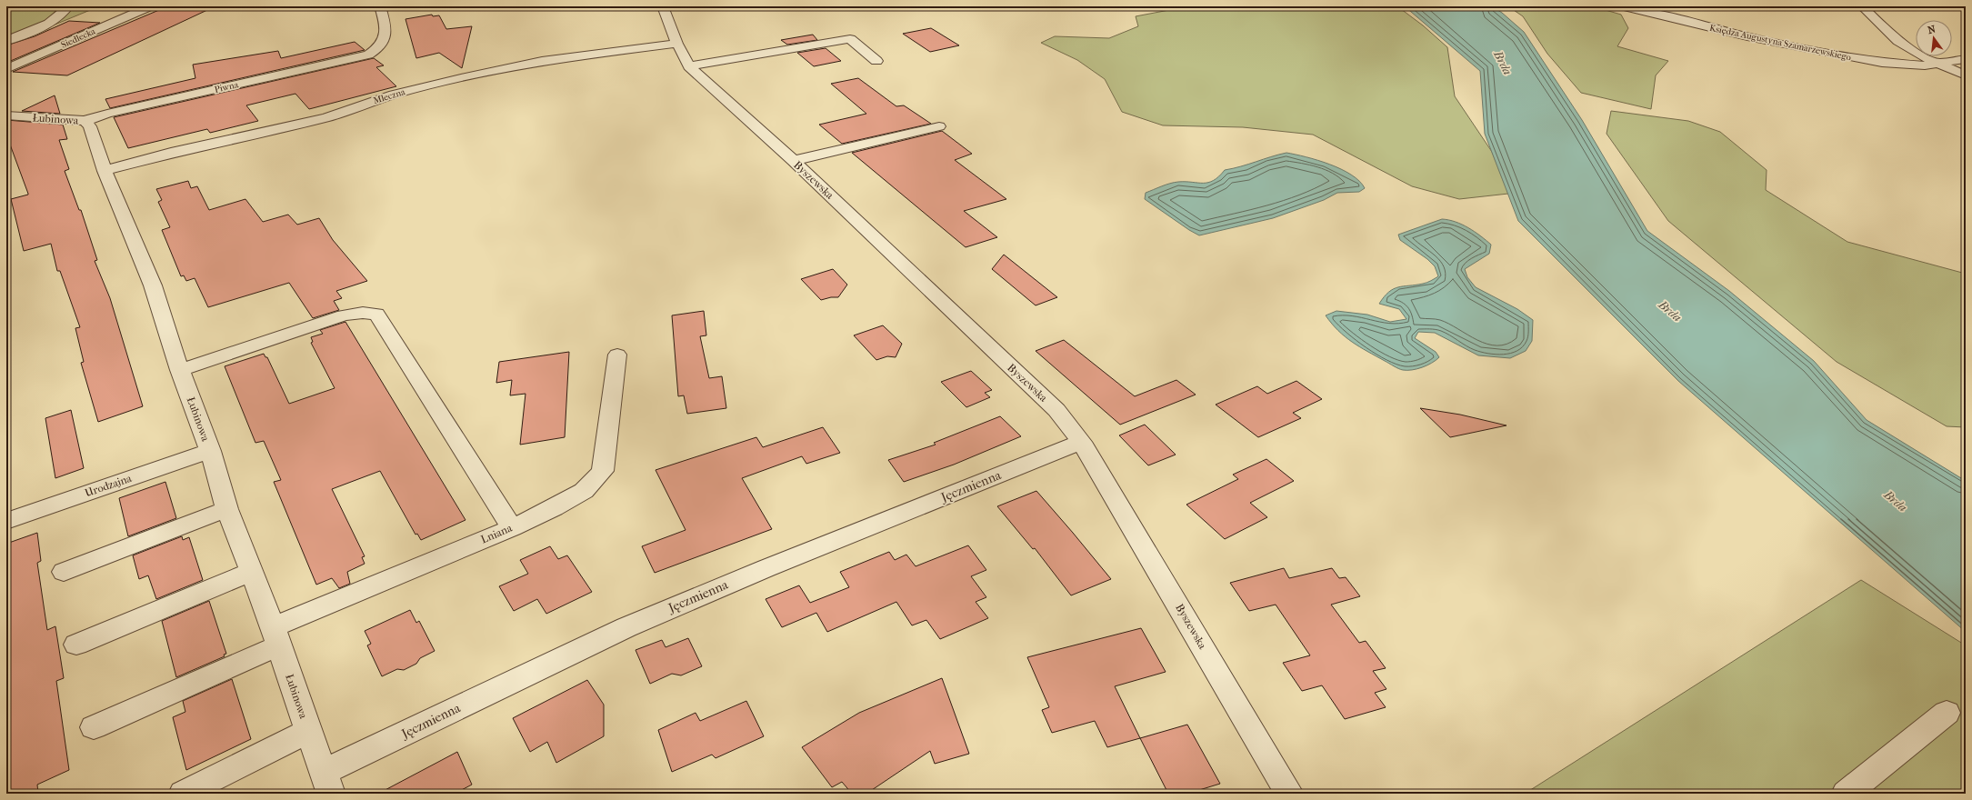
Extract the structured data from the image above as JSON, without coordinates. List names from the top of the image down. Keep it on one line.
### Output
{"streets":{"street":["Siedlecka","Księdza Augustyna Szamarzewskiego","Piwna","Mleczna","Łubinowa","Byszewska","Urodzajna","Jęczmienna","Lniana"]},"crossings":[["Piwna","Łubinowa"],["Mleczna","Łubinowa"],["Mleczna","Byszewska"],["Łubinowa","Urodzajna"],["Łubinowa","Jęczmienna"],["Łubinowa","Lniana"],["Byszewska","Jęczmienna"]],"water":["Brda"],"north":"top"}
